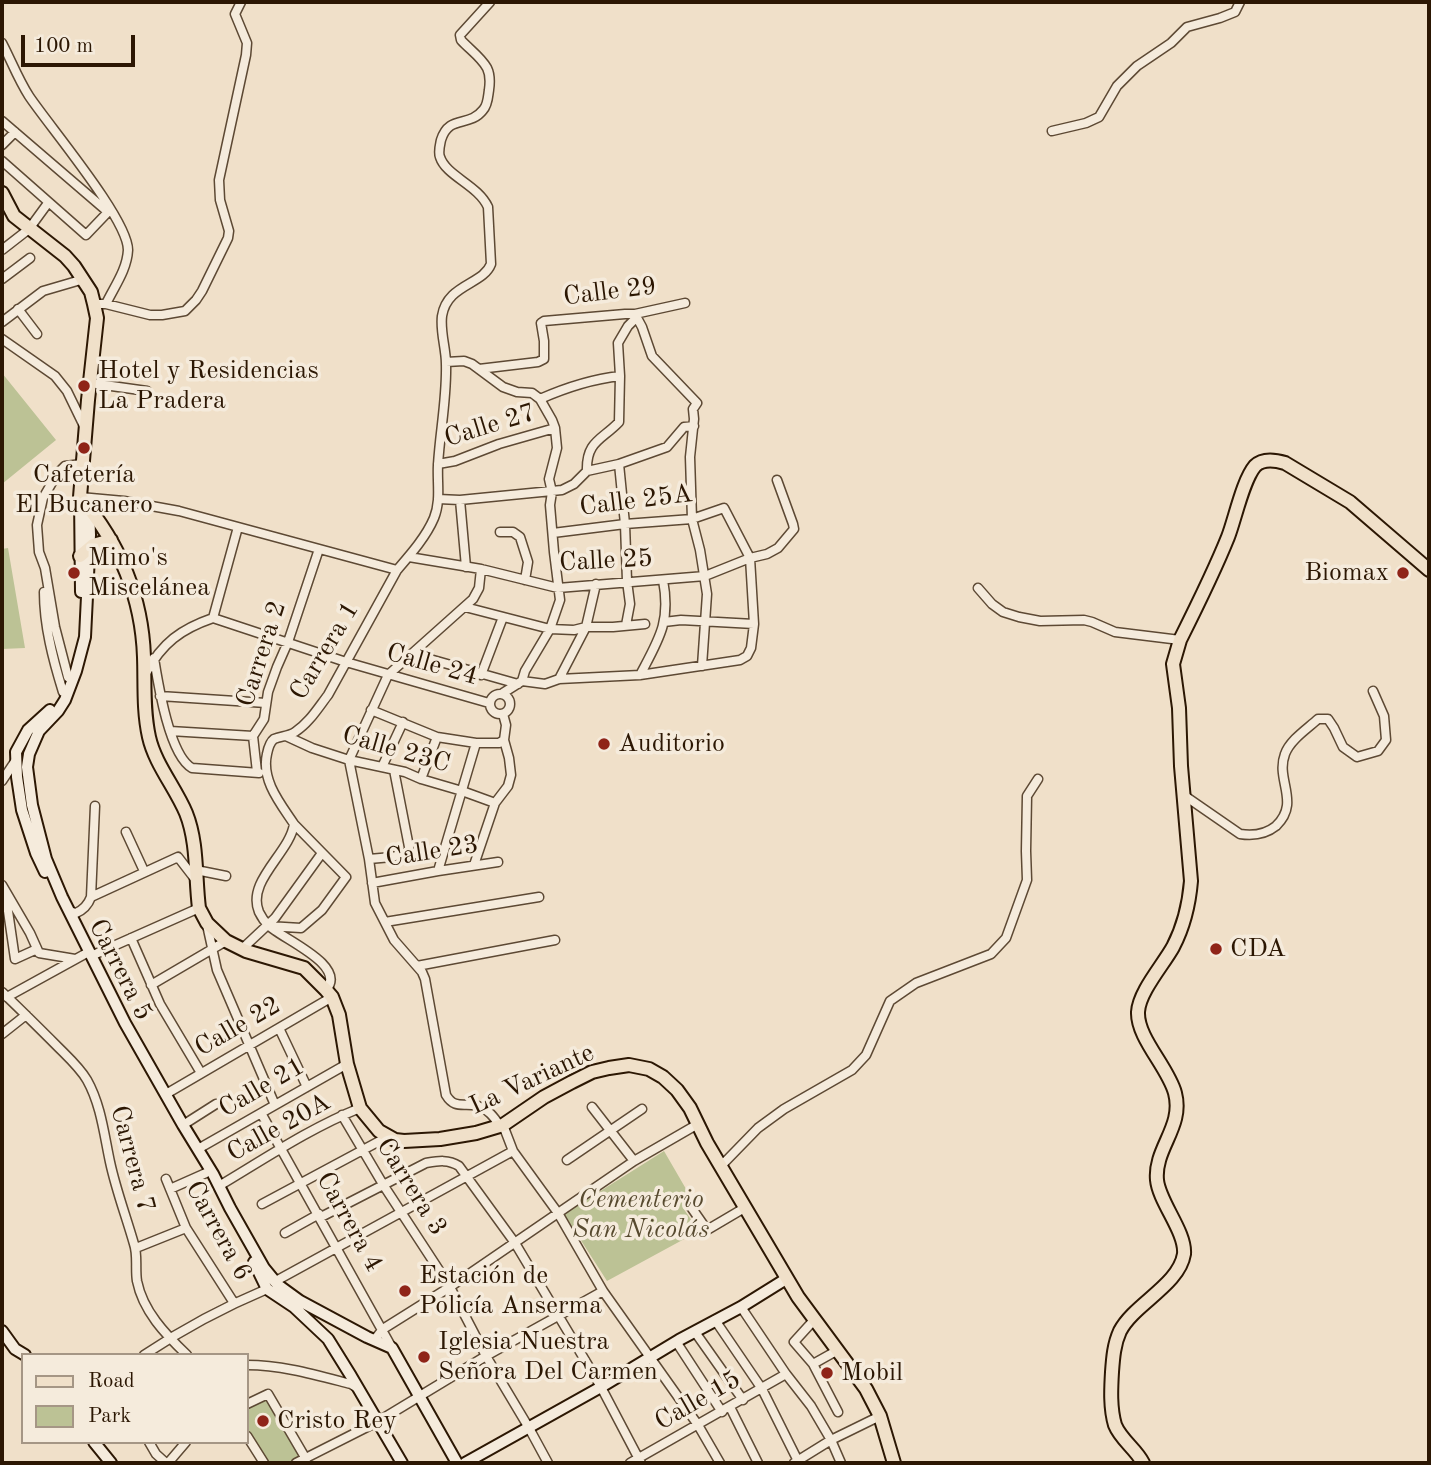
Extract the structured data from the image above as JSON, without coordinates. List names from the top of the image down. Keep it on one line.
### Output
{"streets":{"main road":["Carrera 5","La Variante"],"street":["Calle 29","Calle 27","Calle 25A","Calle 25","Carrera 1","Carrera 2","Calle 24","Calle 23C","Calle 23","Calle 22","Calle 21","Calle 20A","Carrera 7","Carrera 3","Carrera 4","Carrera 6","Calle 15"]},"crossings":[["Calle 25A","Calle 25"],["Calle 25","Carrera 1"],["Carrera 1","Carrera 2"],["Carrera 1","Calle 24"],["Carrera 1","Calle 23C"],["Carrera 2","Calle 24"],["Carrera 5","Calle 22"],["Carrera 5","Calle 21"],["Carrera 5","Calle 20A"],["Carrera 5","Carrera 4"],["Calle 21","Carrera 4"],["Calle 20A","Carrera 3"],["Calle 20A","Carrera 4"]],"parks":["Cementerio San Nicolás"],"places":["Hotel y Residencias La Pradera","Cafetería El Bucanero","Mimo's Miscelánea","Biomax","Auditorio","CDA","Estación de Policía Anserma","Iglesia Nuestra Señora Del Carmen","Mobil","Cristo Rey"],"legend":["Road","Park"],"scale_bar":"100 m"}
